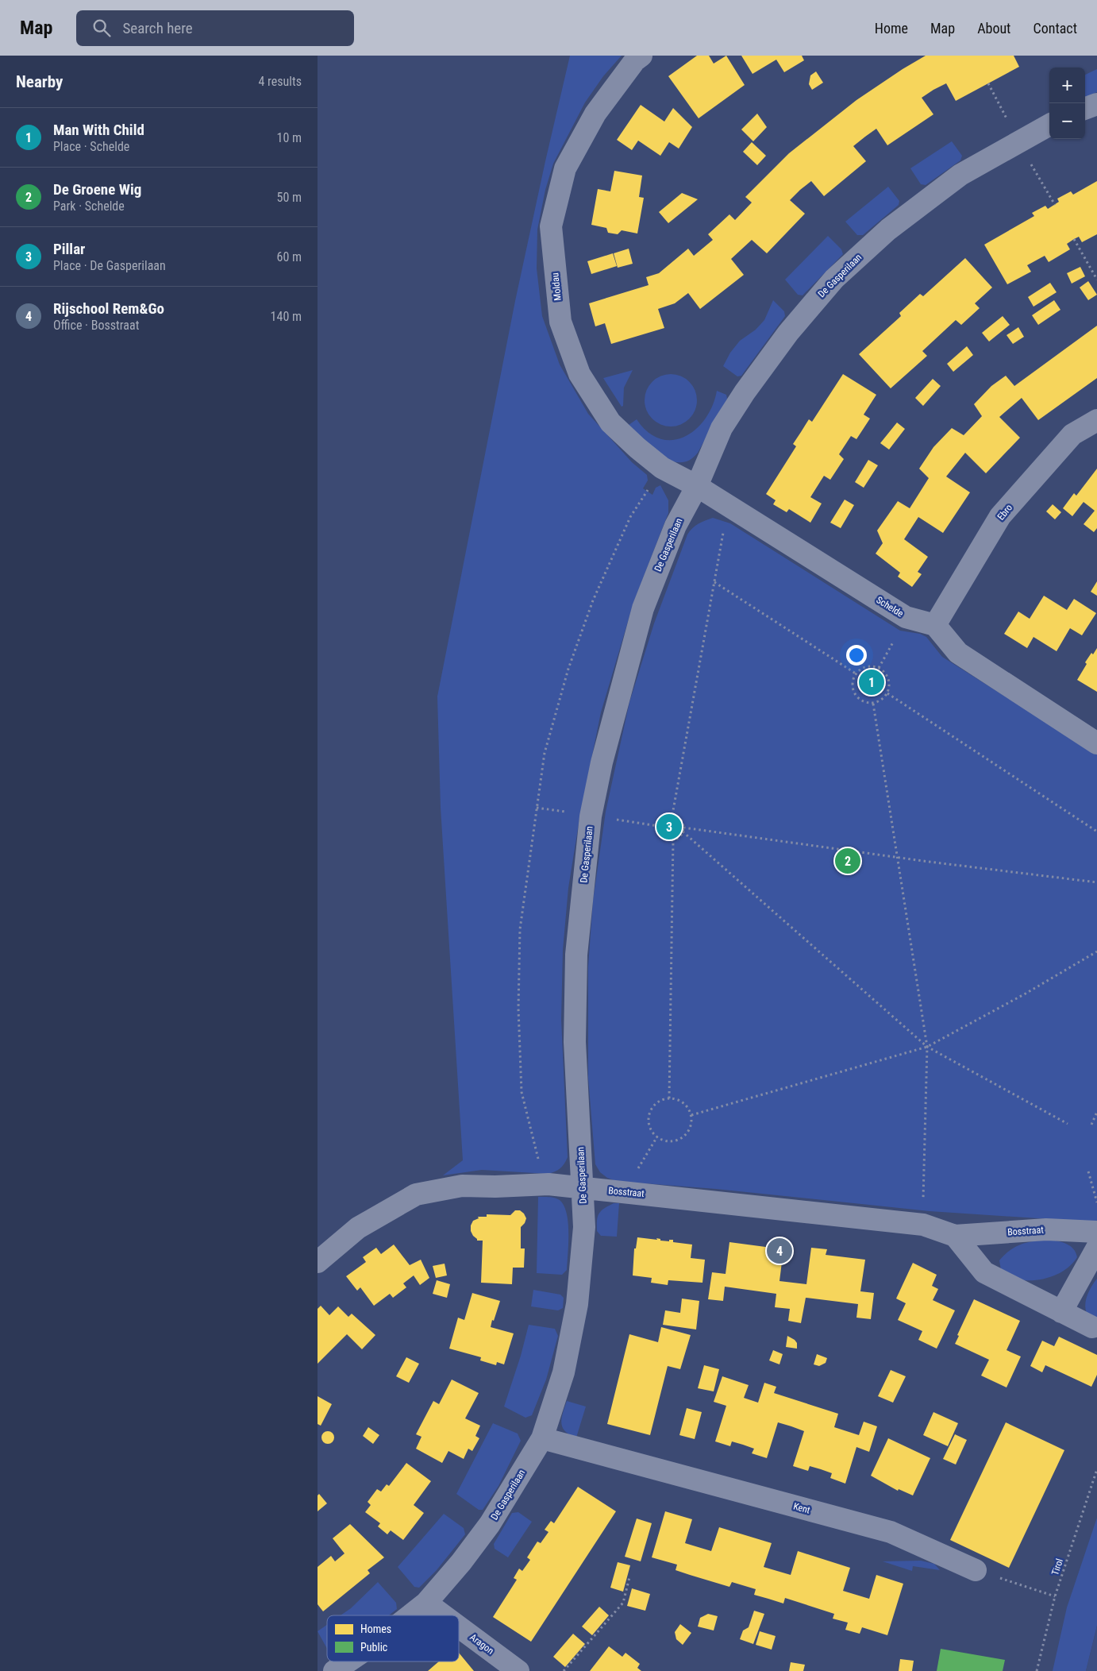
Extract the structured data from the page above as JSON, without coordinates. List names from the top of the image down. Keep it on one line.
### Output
{"streets":{"street":["De Gasperilaan","Moldau","Ebro","Schelde","Bosstraat","Kent","Aragon"],"path":["Tirol"]},"crossings":[["De Gasperilaan","Moldau"],["De Gasperilaan","Schelde"],["De Gasperilaan","Bosstraat"],["De Gasperilaan","Kent"],["De Gasperilaan","Aragon"],["Moldau","Schelde"],["Ebro","Schelde"]],"legend":["Homes","Public"],"page":{"header":"Map","search":"Search here","nav":["Home","Map","About","Contact"],"heading":["Nearby","4 results"],"map_buttons":["+","−"],"list":[{"mark":"1","name":"Man With Child","note":"Place · Schelde","value":"10 m"},{"mark":"2","name":"De Groene Wig","note":"Park · Schelde","value":"50 m"},{"mark":"3","name":"Pillar","note":"Place · De Gasperilaan","value":"60 m"},{"mark":"4","name":"Rijschool Rem&Go","note":"Office · Bosstraat","value":"140 m"}],"pins":["1","3","2","4"]}}
